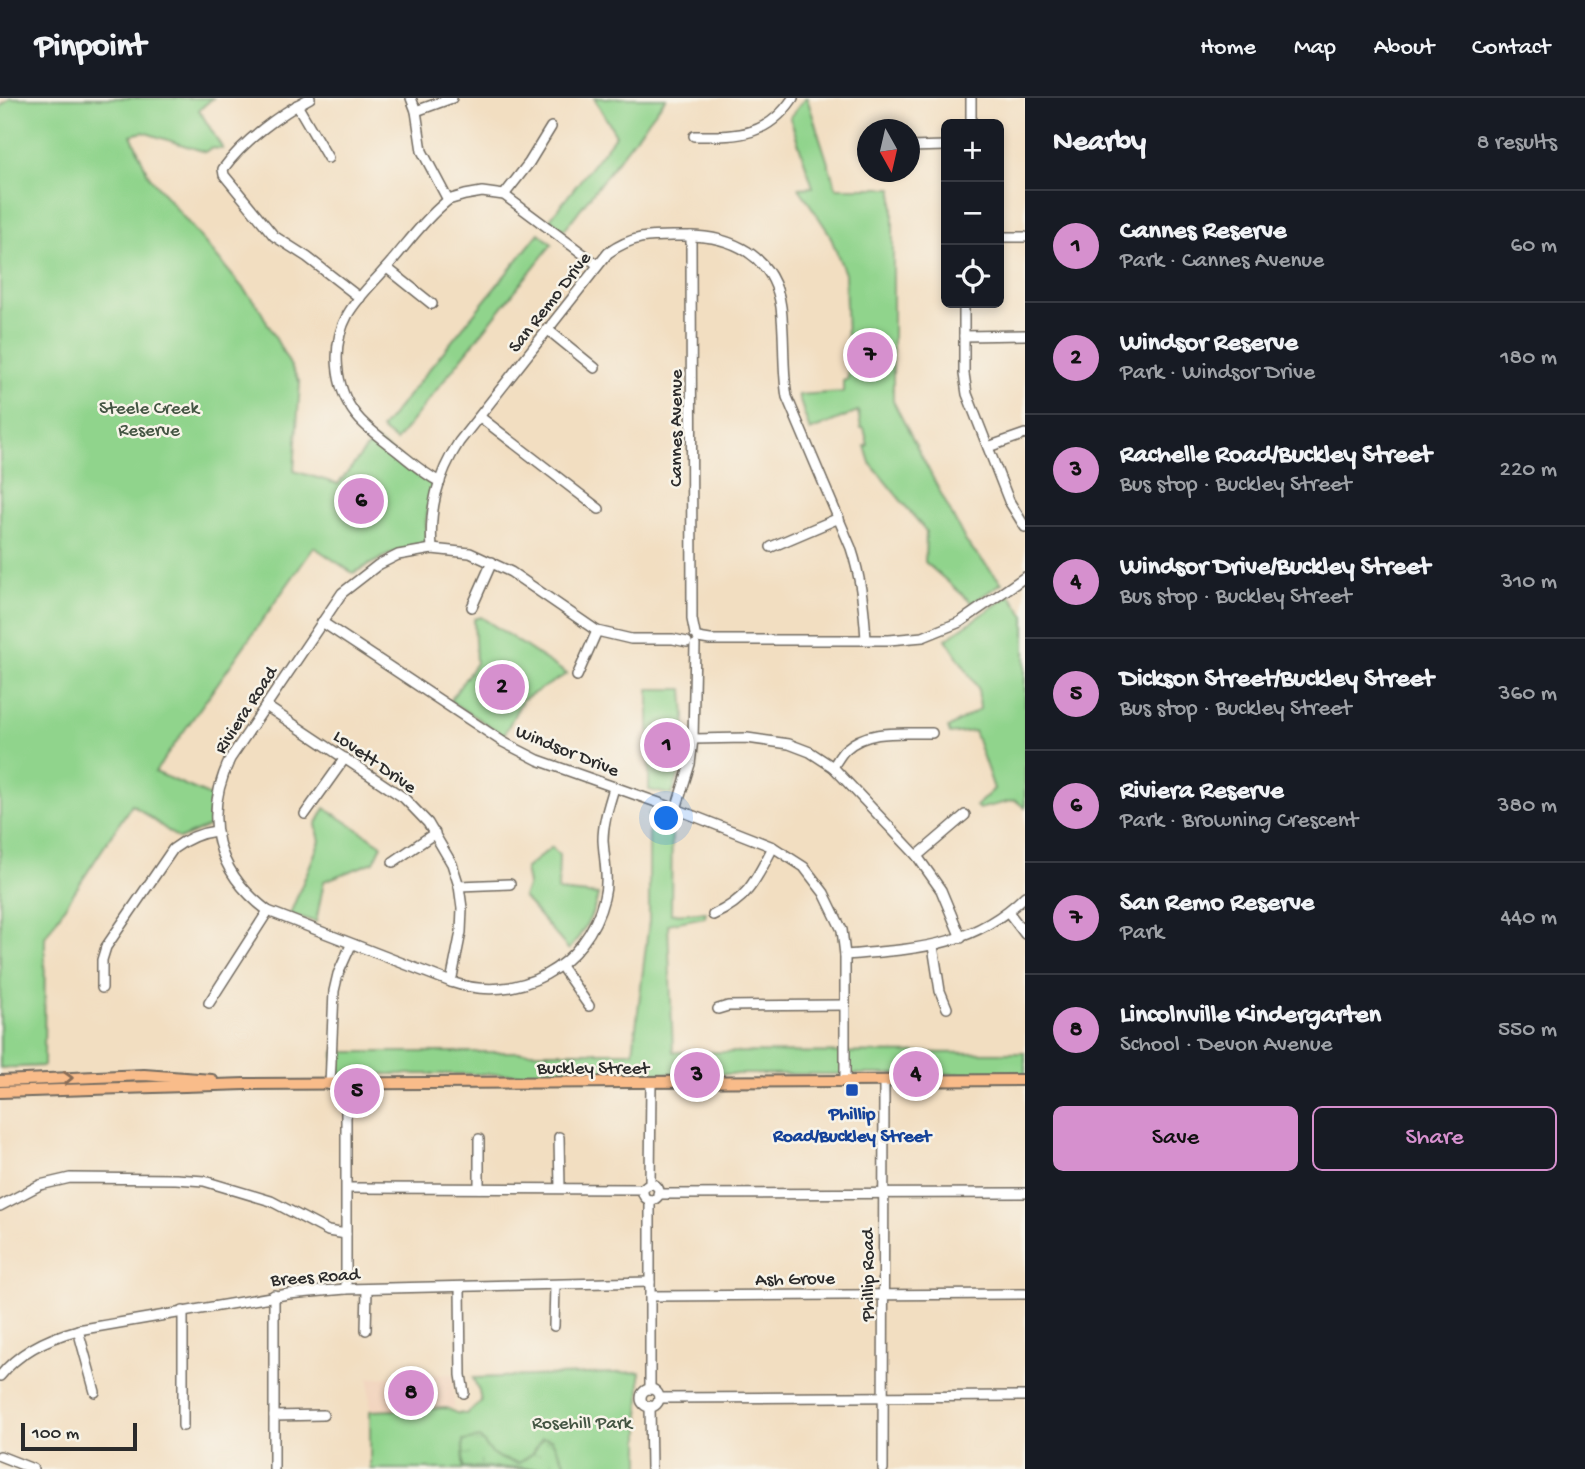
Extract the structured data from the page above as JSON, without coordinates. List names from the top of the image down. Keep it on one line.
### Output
{"streets":{"main road":["Buckley Street"],"street":["San Remo Drive","Cannes Avenue","Riviera Road","Windsor Drive","Lovett Drive","Brees Road","Phillip Road","Ash Grove"]},"crossings":[["San Remo Drive","Cannes Avenue"],["San Remo Drive","Riviera Road"],["Cannes Avenue","Riviera Road"],["Cannes Avenue","Windsor Drive"],["Riviera Road","Windsor Drive"],["Riviera Road","Lovett Drive"],["Windsor Drive","Buckley Street"],["Buckley Street","Phillip Road"],["Phillip Road","Ash Grove"]],"parks":["Steele Creek Reserve","Rosehill Park"],"places":{"transit":["Phillip Road/Buckley Street"]},"scale_bar":"100 m","north":"bottom","page":{"header":"Pinpoint","nav":["Home","Map","About","Contact"],"heading":["Nearby","8 results"],"map_buttons":["+","−"],"list":[{"mark":"1","name":"Cannes Reserve","note":"Park · Cannes Avenue","value":"60 m"},{"mark":"2","name":"Windsor Reserve","note":"Park · Windsor Drive","value":"180 m"},{"mark":"3","name":"Rachelle Road/Buckley Street","note":"Bus stop · Buckley Street","value":"220 m"},{"mark":"4","name":"Windsor Drive/Buckley Street","note":"Bus stop · Buckley Street","value":"310 m"},{"mark":"5","name":"Dickson Street/Buckley Street","note":"Bus stop · Buckley Street","value":"360 m"},{"mark":"6","name":"Riviera Reserve","note":"Park · Browning Crescent","value":"380 m"},{"mark":"7","name":"San Remo Reserve","note":"Park","value":"440 m"},{"mark":"8","name":"Lincolnville Kindergarten","note":"School · Devon Avenue","value":"550 m"}],"pins":["7","6","2","1","4","3","5","8"],"buttons":["Save","Share"],"scale":"100 m"}}
